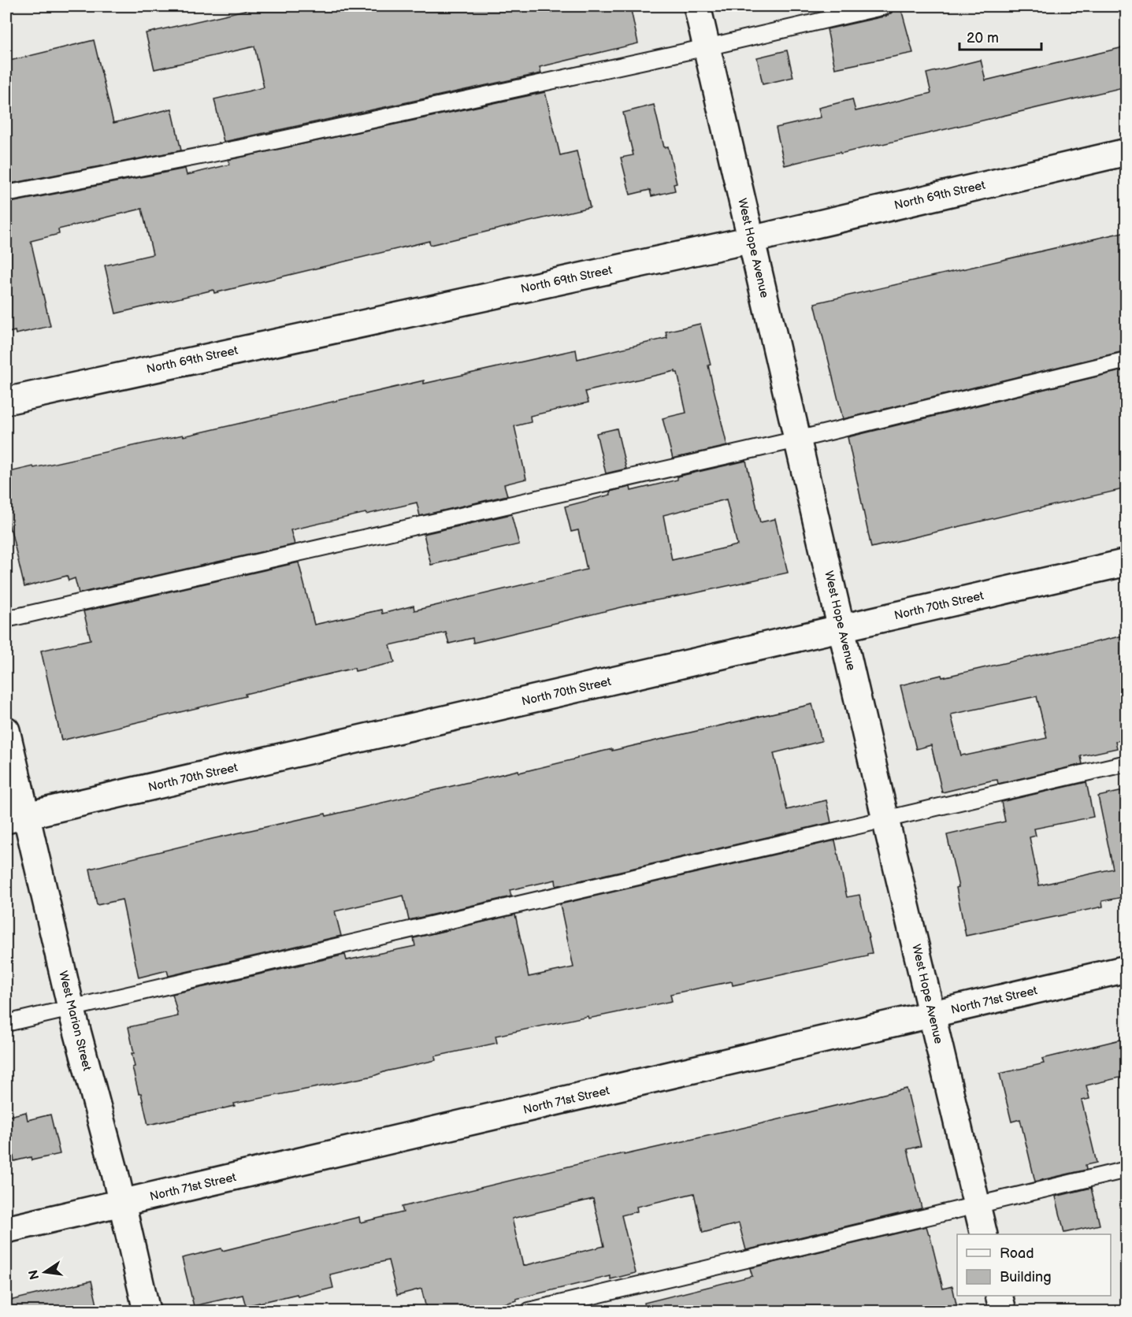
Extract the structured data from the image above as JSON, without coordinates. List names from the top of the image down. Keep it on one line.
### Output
{"streets":{"street":["North 69th Street","West Hope Avenue","North 70th Street","North 71st Street","West Marion Street"]},"crossings":[["North 69th Street","West Hope Avenue"],["West Hope Avenue","North 70th Street"],["West Hope Avenue","North 71st Street"],["North 70th Street","West Marion Street"],["North 71st Street","West Marion Street"]],"legend":["Road","Building"],"scale_bar":"20 m","north":"left"}
